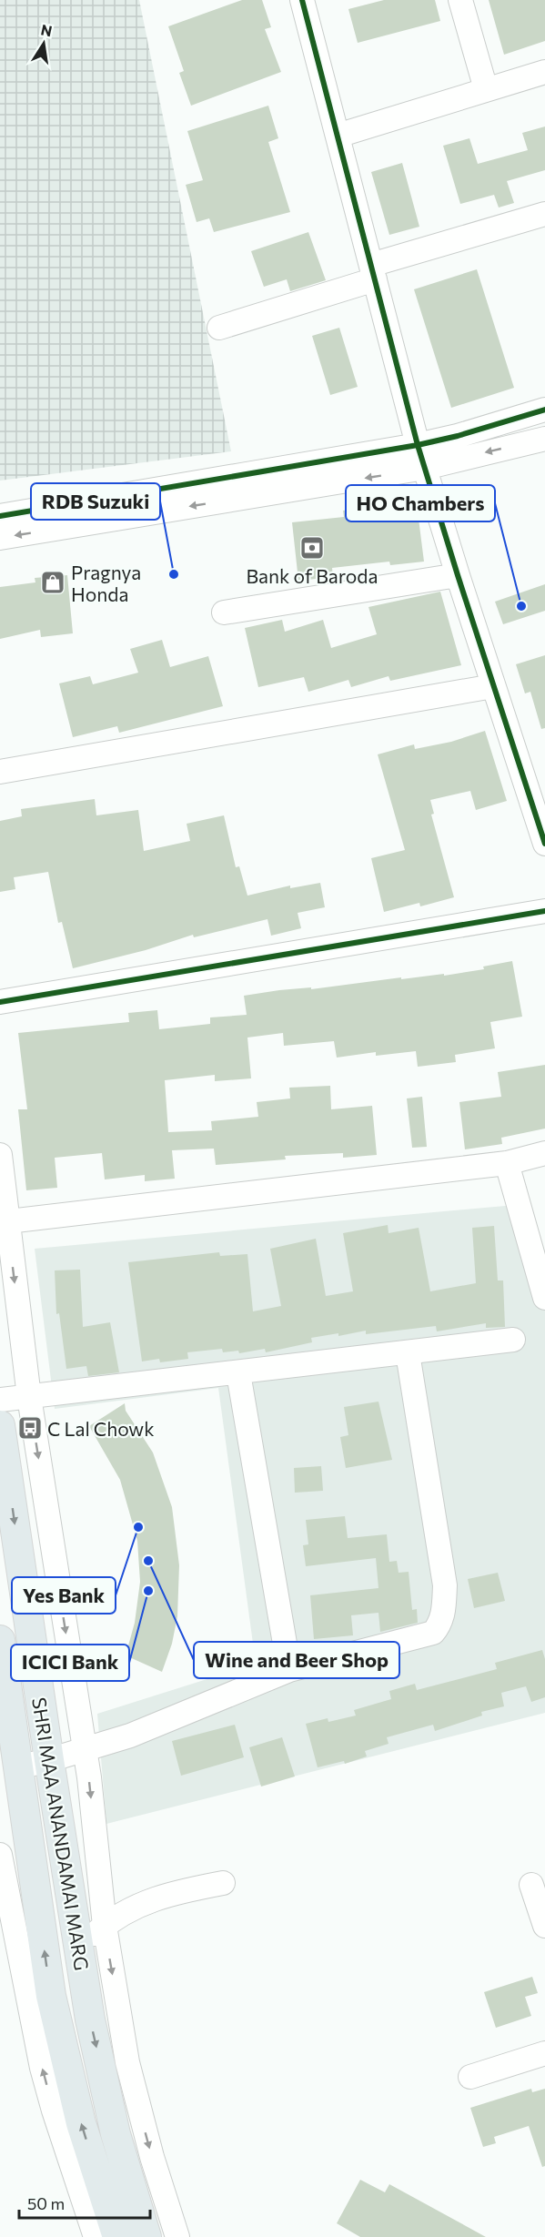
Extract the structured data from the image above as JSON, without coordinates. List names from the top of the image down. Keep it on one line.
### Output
{"streets":{"main road":["SHRI MAA ANANDAMAI MARG"]},"places":{"bank":["Bank of Baroda"],"other":["RDB Suzuki","HO Chambers","Yes Bank","Wine and Beer Shop","ICICI Bank"],"shop":["Pragnya Honda"],"bus stop":["C Lal Chowk"]},"scale_bar":"50 m","north":"top"}
